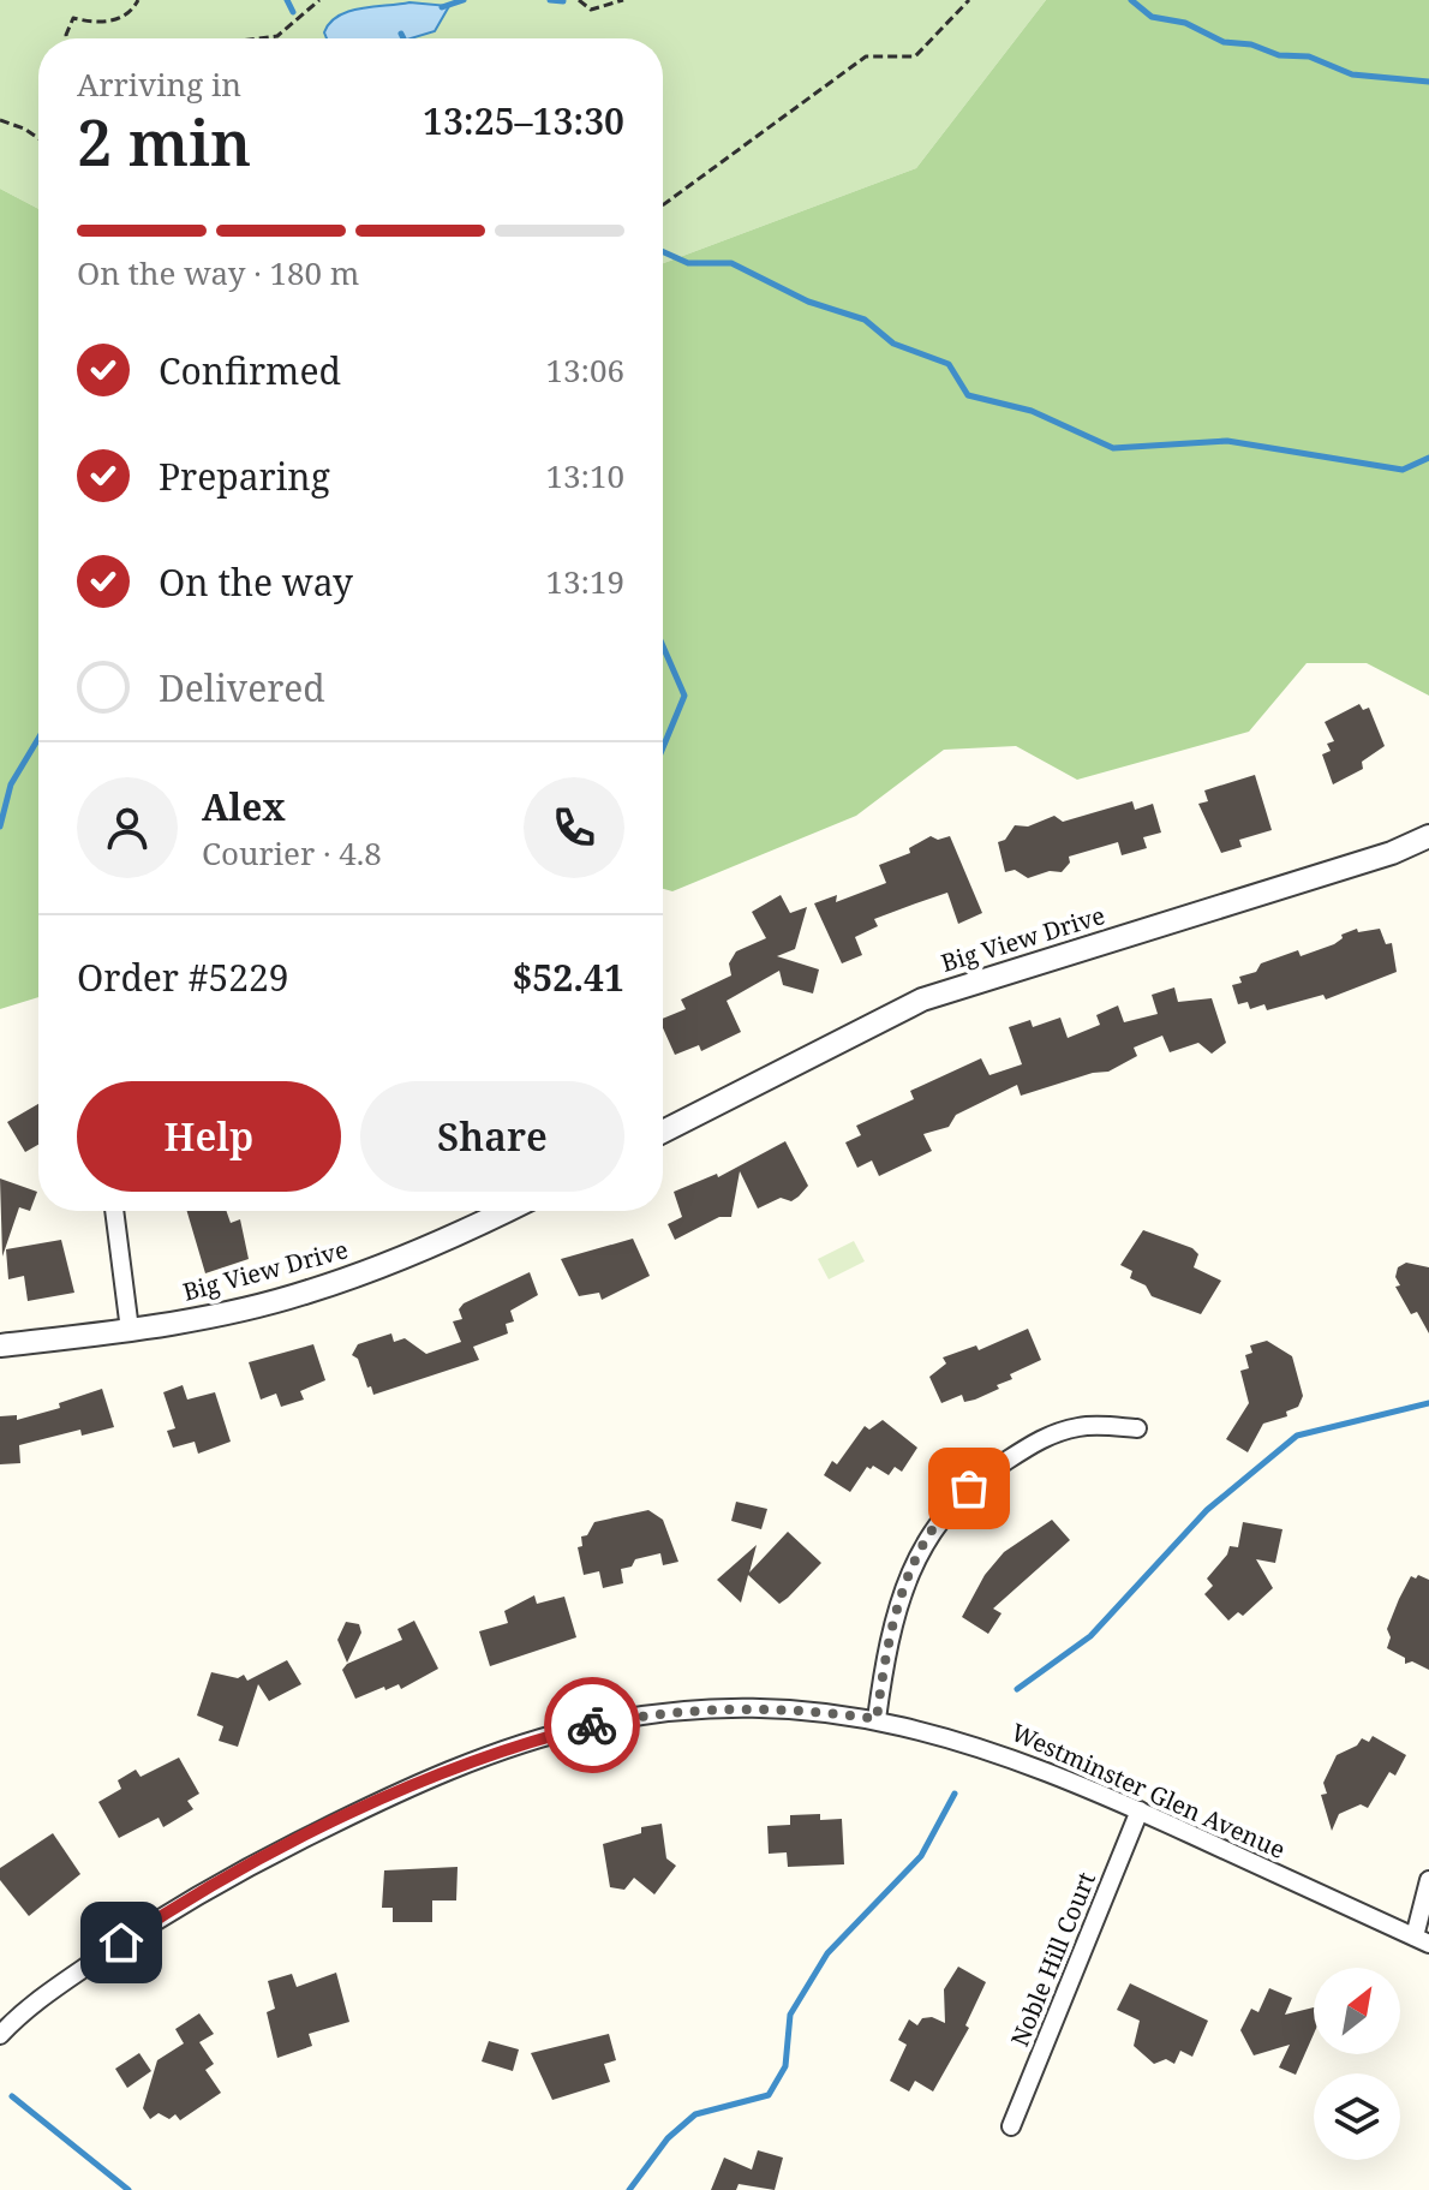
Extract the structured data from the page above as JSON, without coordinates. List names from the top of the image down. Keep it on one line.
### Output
{"streets":{"street":["Big View Drive","Westminster Glen Avenue","Noble Hill Court"]},"crossings":[["Westminster Glen Avenue","Noble Hill Court"]],"north":"top right","page":{"heading":["2 min","Arriving in","13:25–13:30"],"panel":["Alex","Courier · 4.8","Order #5229","$52.41"],"bar":"On the way · 180 m","list":[["Confirmed","13:06"],["Preparing","13:10"],["On the way","13:19"],"Delivered"],"buttons":["Help","Share"]}}
